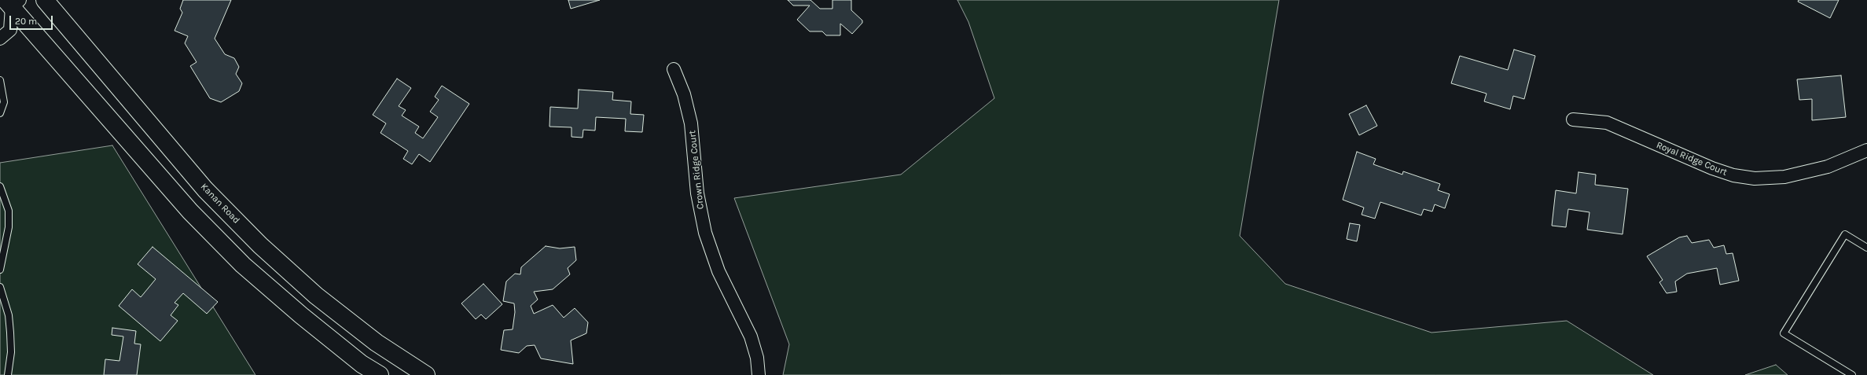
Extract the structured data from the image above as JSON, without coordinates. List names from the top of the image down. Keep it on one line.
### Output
{"streets":{"main road":["Kanan Road"],"street":["Royal Ridge Court","Crown Ridge Court"]},"scale_bar":"20 m"}
